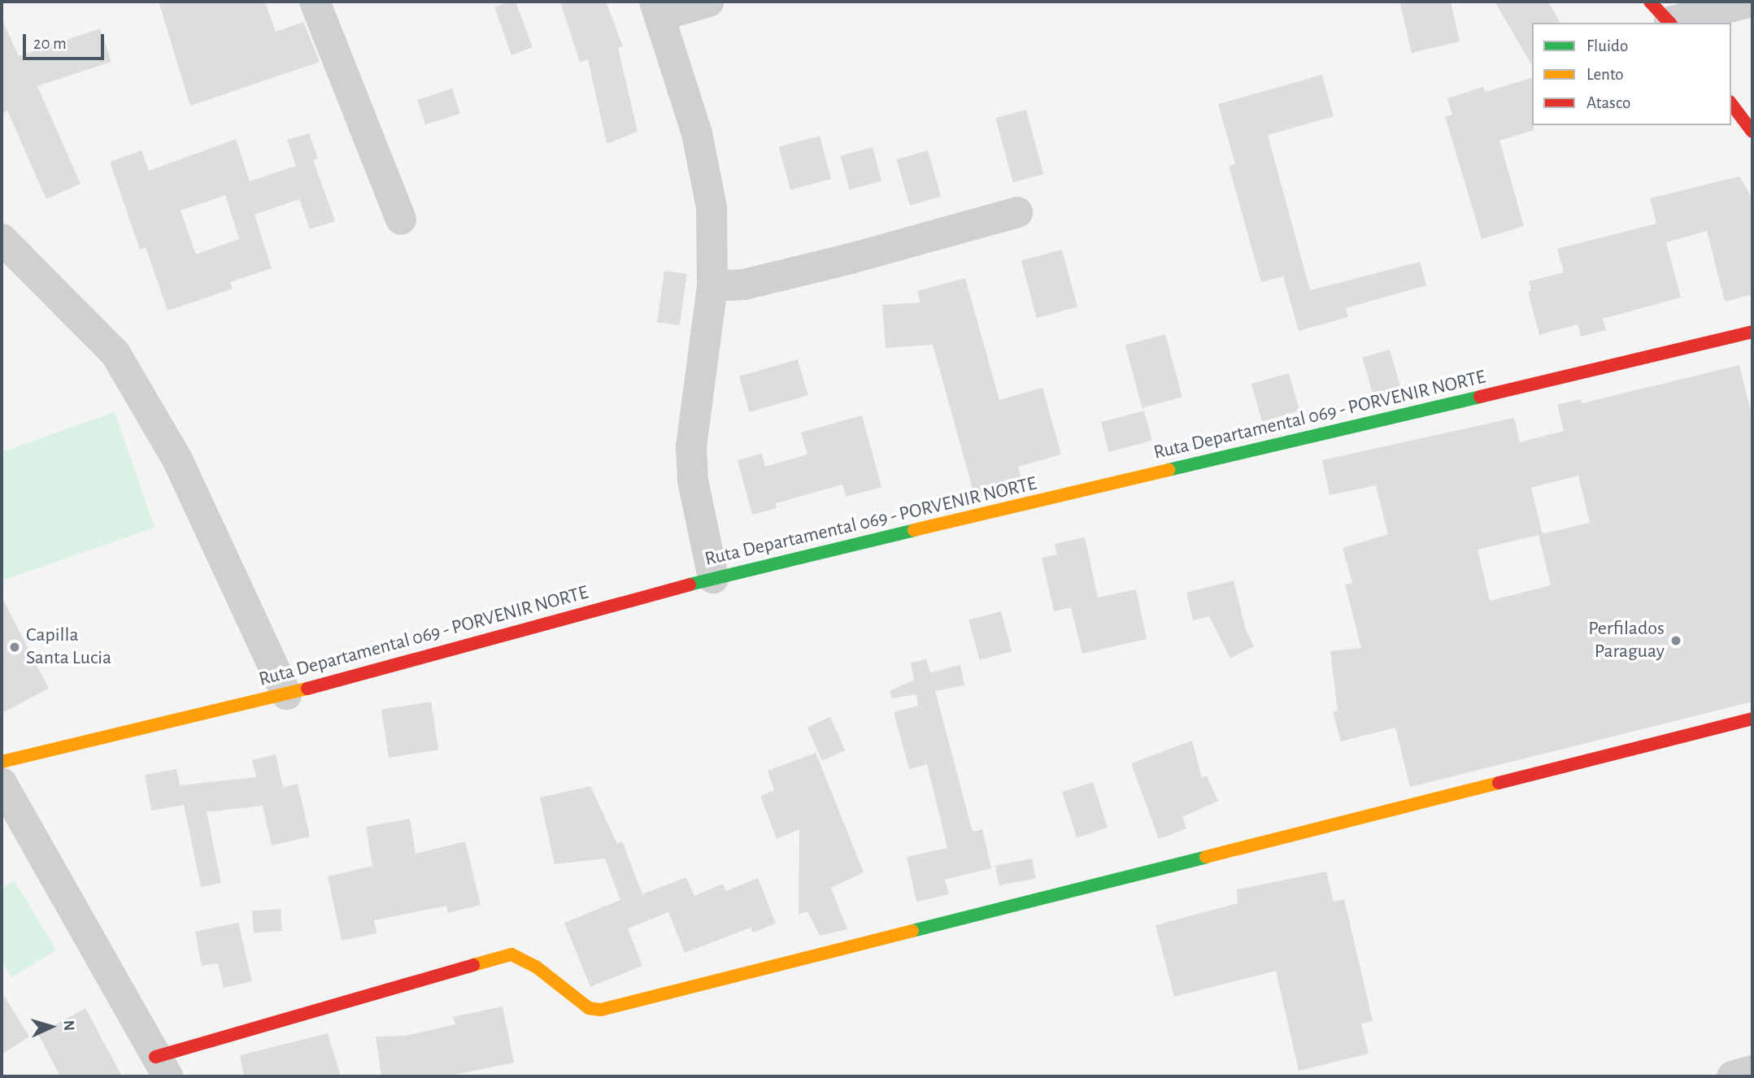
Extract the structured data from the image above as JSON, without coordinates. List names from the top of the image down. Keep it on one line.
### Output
{"streets":{"main road":["Ruta Departamental 069 - PORVENIR NORTE"]},"places":["Perfilados Paraguay","Capilla Santa Lucia"],"legend":["Fluido","Lento","Atasco"],"scale_bar":"20 m","north":"right"}
